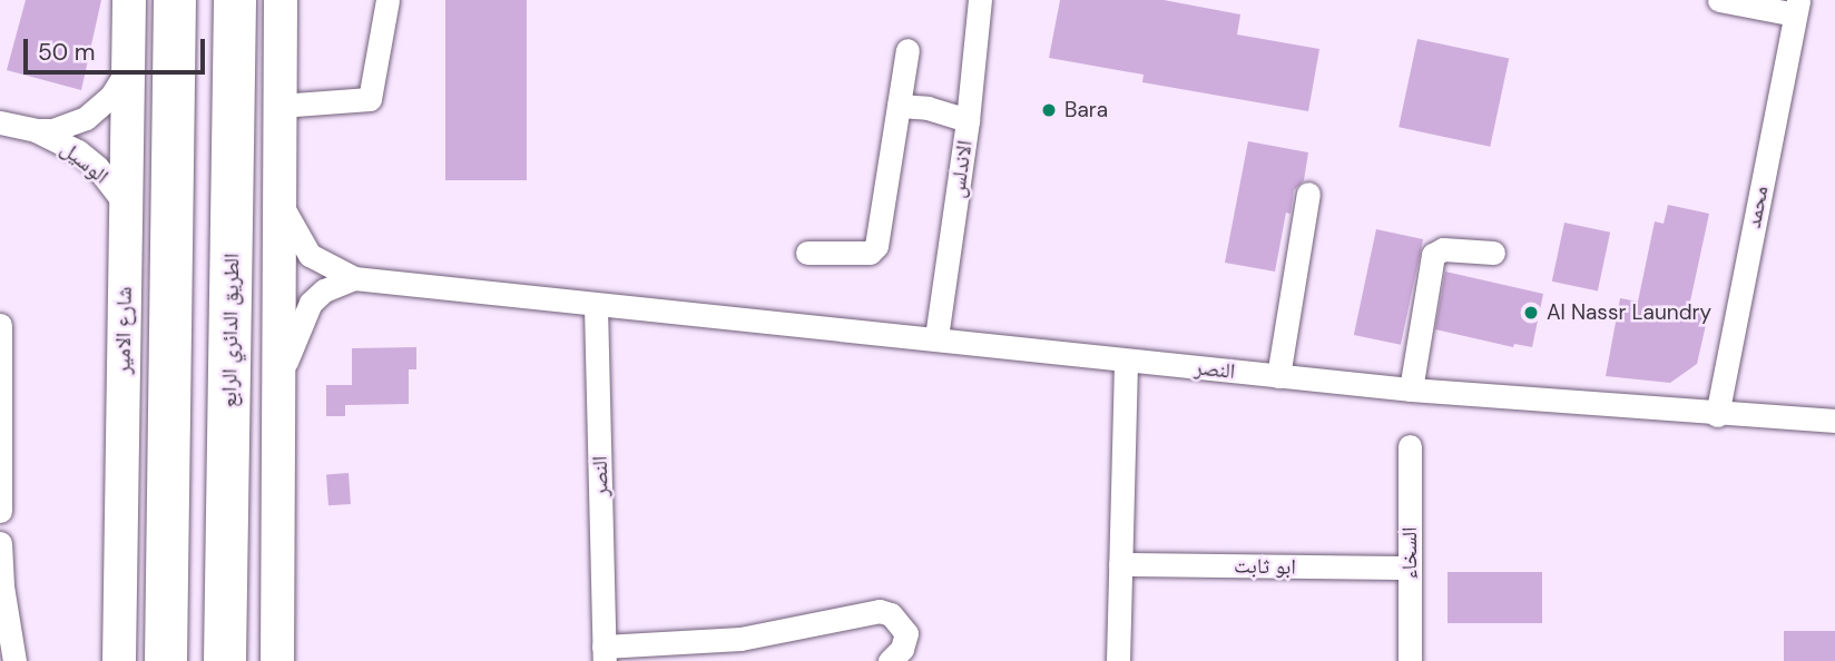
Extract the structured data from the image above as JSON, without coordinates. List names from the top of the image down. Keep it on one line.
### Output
{"streets":{"highway":["الطريق الدائري الرابع"],"main road":["شارع الامير"],"street":["الوسيل","الاندلس","محمد","النصر","السخاء","ابو ثابت"]},"crossings":[["الوسيل","شارع الامير"],["الاندلس","النصر"],["محمد","النصر"],["السخاء","ابو ثابت"]],"places":["Bara","Al Nassr Laundry"],"scale_bar":"50 m"}
